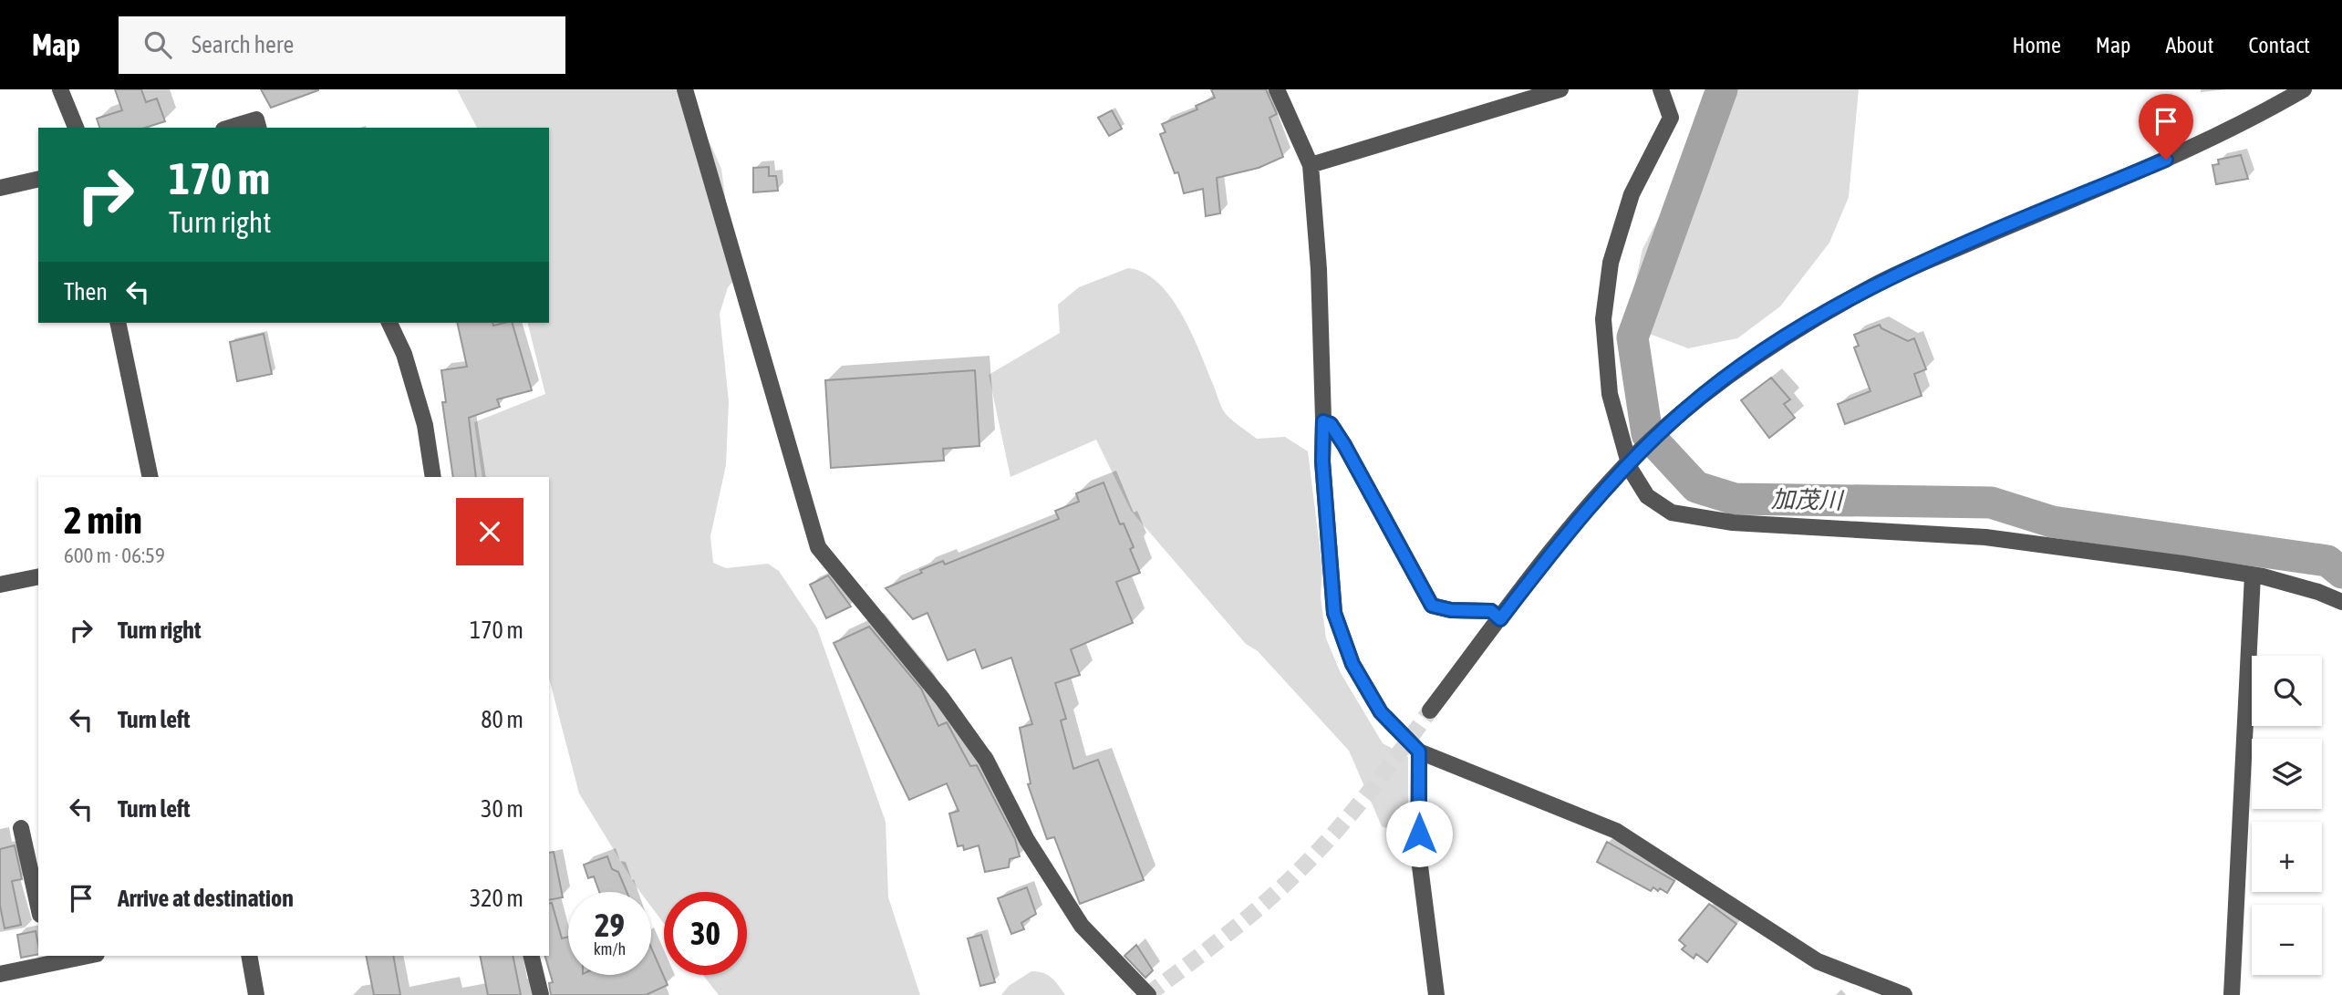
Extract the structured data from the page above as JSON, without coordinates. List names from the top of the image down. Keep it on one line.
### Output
{"water":["加茂川"],"page":{"header":"Map","search":"Search here","nav":["Home","Map","About","Contact"],"turn":["170 m","Turn right"],"then":"Then","heading":["2 min","600 m · 06:59"],"list":[{"name":"Turn right","value":"170 m"},{"name":"Turn left","value":"80 m"},{"name":"Turn left","value":"30 m"},{"name":"Arrive at destination","value":"320 m"}],"map_buttons":["+","−"],"speed":"29 km/h","limit":"30"}}
